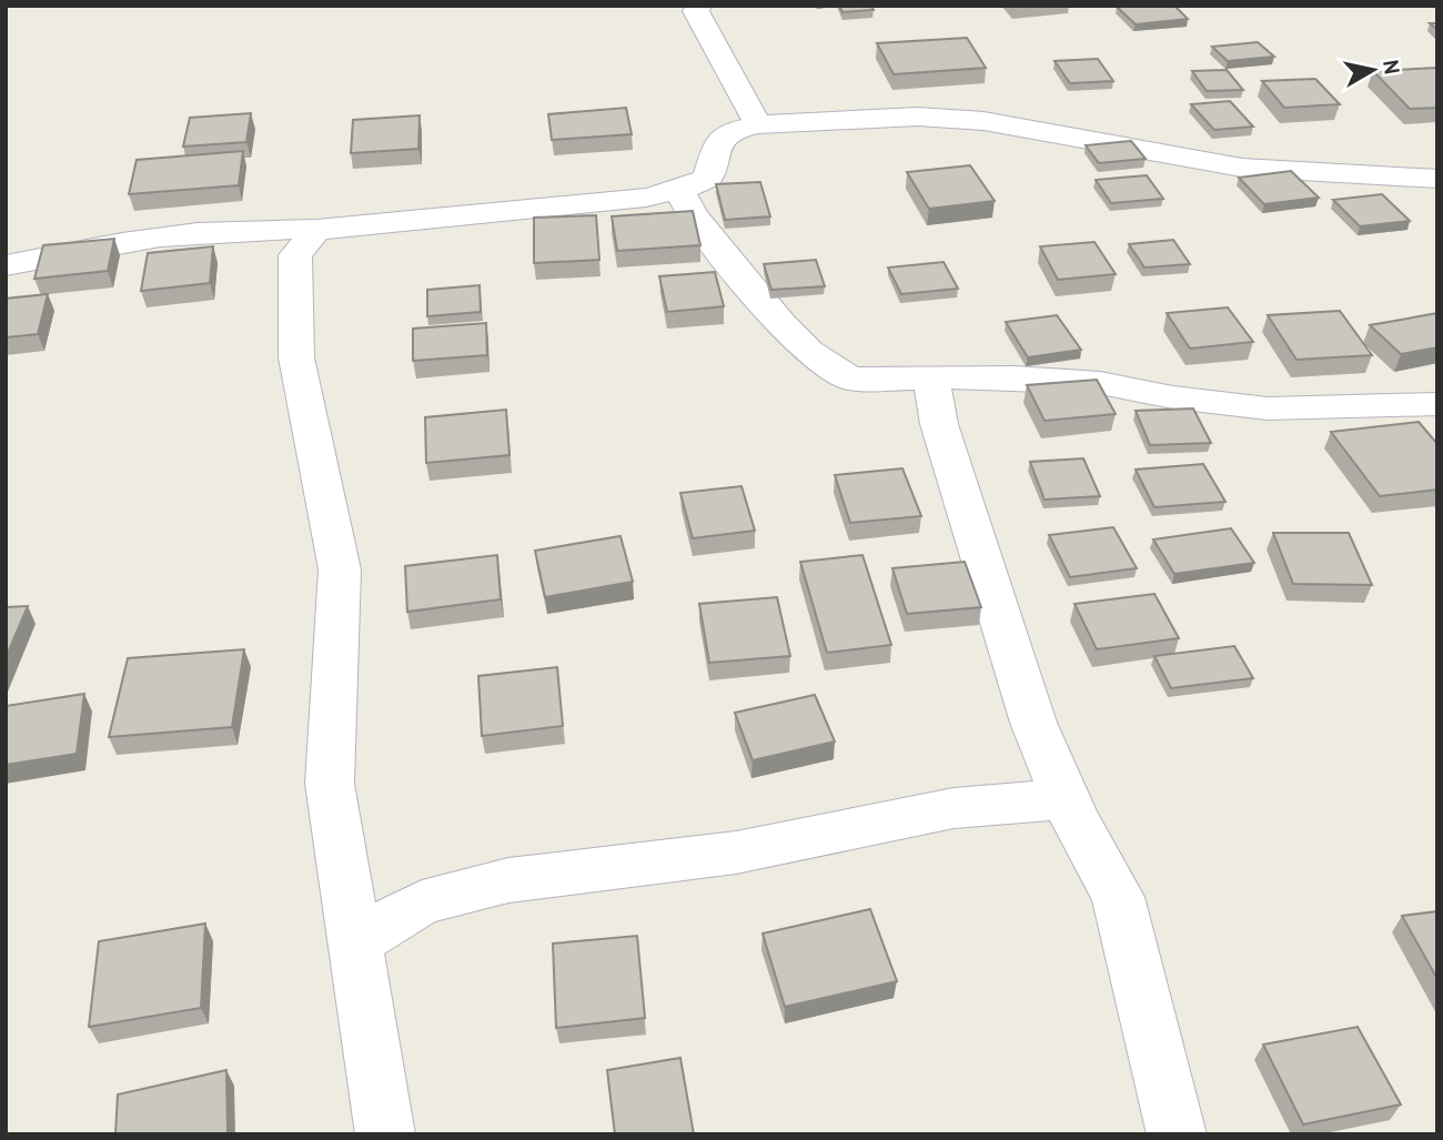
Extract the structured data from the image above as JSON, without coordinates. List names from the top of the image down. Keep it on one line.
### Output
{"north":"right"}
